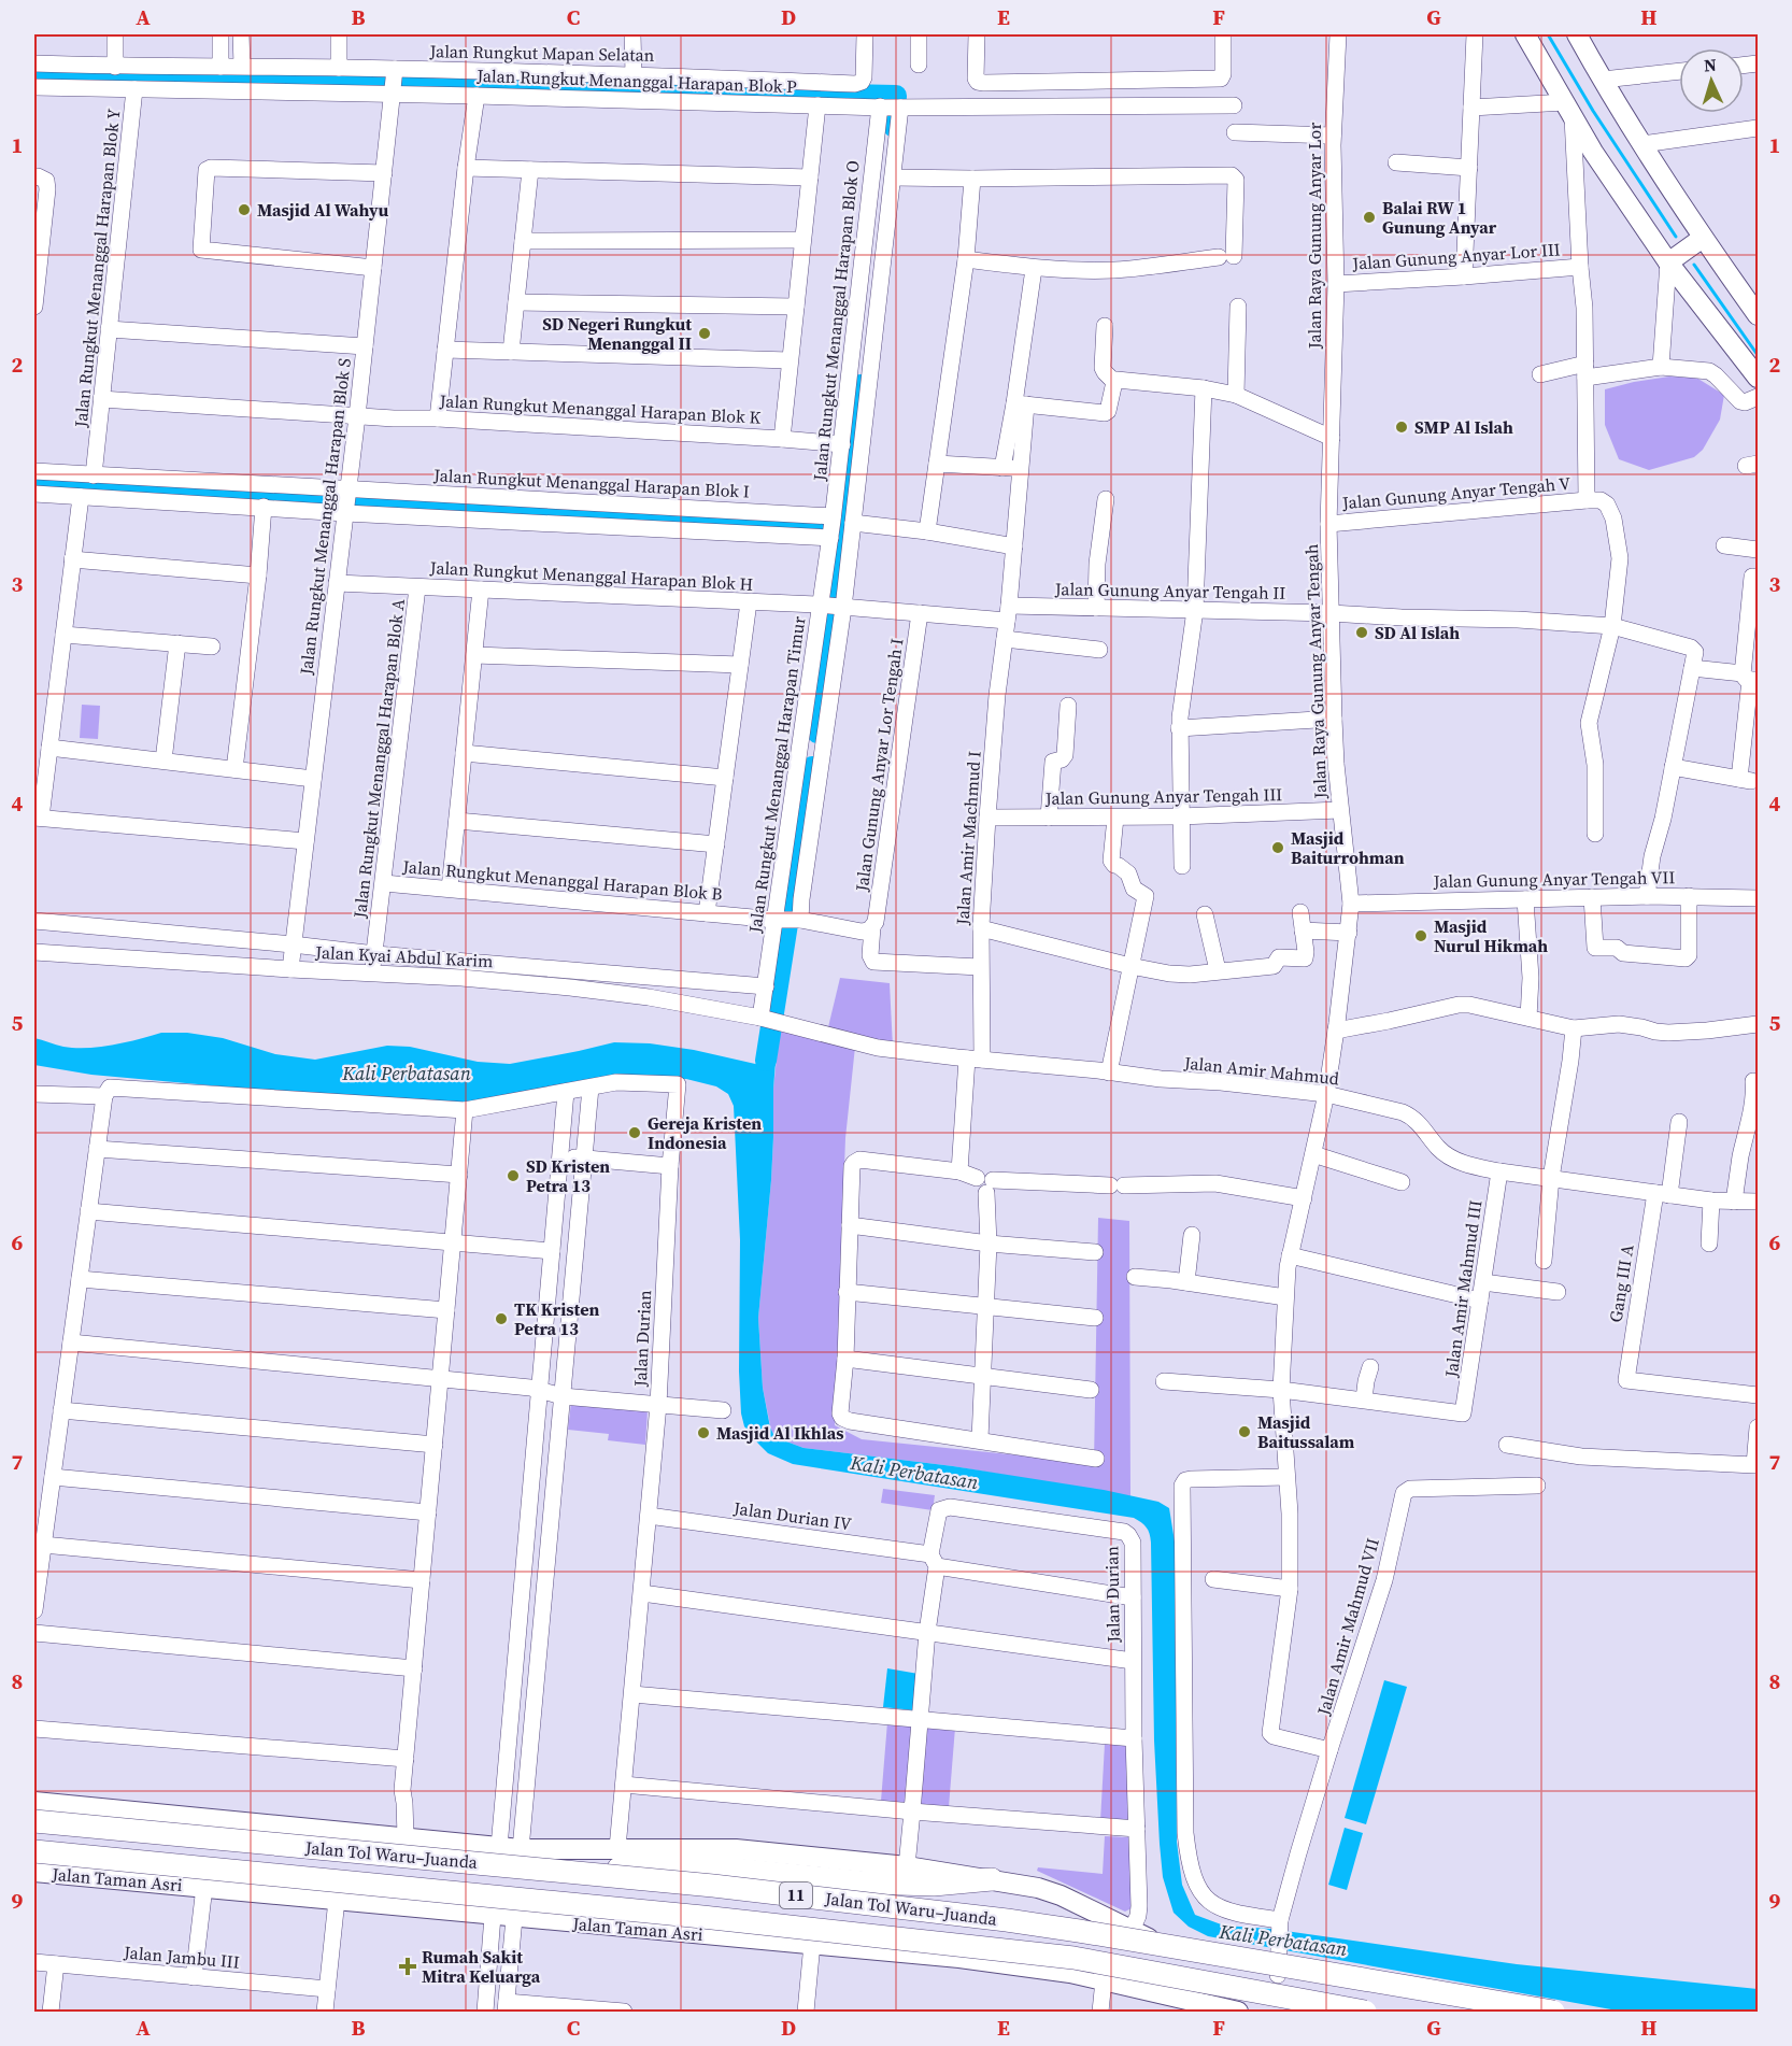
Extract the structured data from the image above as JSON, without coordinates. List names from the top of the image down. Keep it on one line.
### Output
{"streets":{"highway":["Jalan Tol Waru–Juanda","11"],"main road":["Jalan Taman Asri"],"street":["Jalan Rungkut Mapan Selatan","Jalan Rungkut Menanggal Harapan Blok P","Jalan Raya Gunung Anyar Lor","Jalan Gunung Anyar Lor III","Jalan Rungkut Menanggal Harapan Blok Y","Jalan Rungkut Menanggal Harapan Blok O","Jalan Rungkut Menanggal Harapan Blok K","Jalan Rungkut Menanggal Harapan Blok I","Jalan Gunung Anyar Tengah V","Jalan Rungkut Menanggal Harapan Blok S","Jalan Rungkut Menanggal Harapan Blok H","Jalan Gunung Anyar Tengah II","Jalan Raya Gunung Anyar Tengah","Jalan Rungkut Menanggal Harapan Blok A","Jalan Gunung Anyar Lor Tengah I","Jalan Rungkut Menanggal Harapan Timur","Jalan Gunung Anyar Tengah III","Jalan Amir Machmud I","Jalan Gunung Anyar Tengah VII","Jalan Rungkut Menanggal Harapan Blok B","Jalan Kyai Abdul Karim","Jalan Amir Mahmud","Gang III A","Jalan Amir Mahmud III","Jalan Durian","Jalan Durian IV","Jalan Amir Mahmud VII","Jalan Jambu III"]},"crossings":[["Jalan Rungkut Mapan Selatan","Jalan Rungkut Menanggal Harapan Blok S"],["Jalan Rungkut Menanggal Harapan Blok P","Jalan Rungkut Menanggal Harapan Blok Y"],["Jalan Rungkut Menanggal Harapan Blok P","Jalan Rungkut Menanggal Harapan Blok O"],["Jalan Rungkut Menanggal Harapan Blok P","Jalan Rungkut Menanggal Harapan Blok S"],["Jalan Raya Gunung Anyar Lor","Jalan Gunung Anyar Lor III"],["Jalan Raya Gunung Anyar Lor","Jalan Raya Gunung Anyar Tengah"],["Jalan Rungkut Menanggal Harapan Blok Y","Jalan Rungkut Menanggal Harapan Blok K"],["Jalan Rungkut Menanggal Harapan Blok Y","Jalan Rungkut Menanggal Harapan Blok S"],["Jalan Rungkut Menanggal Harapan Blok O","Jalan Rungkut Menanggal Harapan Blok K"],["Jalan Rungkut Menanggal Harapan Blok O","Jalan Rungkut Menanggal Harapan Blok I"],["Jalan Rungkut Menanggal Harapan Blok O","Jalan Rungkut Menanggal Harapan Timur"],["Jalan Rungkut Menanggal Harapan Blok K","Jalan Rungkut Menanggal Harapan Blok S"],["Jalan Rungkut Menanggal Harapan Blok I","Jalan Rungkut Menanggal Harapan Blok S"],["Jalan Rungkut Menanggal Harapan Blok I","Jalan Rungkut Menanggal Harapan Timur"],["Jalan Gunung Anyar Tengah V","Jalan Raya Gunung Anyar Tengah"],["Jalan Rungkut Menanggal Harapan Blok S","Jalan Rungkut Menanggal Harapan Blok H"],["Jalan Rungkut Menanggal Harapan Blok S","Jalan Kyai Abdul Karim"],["Jalan Rungkut Menanggal Harapan Blok H","Jalan Gunung Anyar Tengah II"],["Jalan Rungkut Menanggal Harapan Blok H","Jalan Rungkut Menanggal Harapan Blok A"],["Jalan Rungkut Menanggal Harapan Blok H","Jalan Gunung Anyar Lor Tengah I"],["Jalan Rungkut Menanggal Harapan Blok H","Jalan Rungkut Menanggal Harapan Timur"],["Jalan Gunung Anyar Tengah II","Jalan Raya Gunung Anyar Tengah"],["Jalan Gunung Anyar Tengah II","Jalan Gunung Anyar Lor Tengah I"],["Jalan Gunung Anyar Tengah II","Jalan Amir Machmud I"],["Jalan Raya Gunung Anyar Tengah","Jalan Gunung Anyar Tengah III"],["Jalan Raya Gunung Anyar Tengah","Jalan Gunung Anyar Tengah VII"],["Jalan Raya Gunung Anyar Tengah","Jalan Amir Mahmud"],["Jalan Raya Gunung Anyar Tengah","Jalan Amir Mahmud VII"],["Jalan Rungkut Menanggal Harapan Blok A","Jalan Rungkut Menanggal Harapan Blok B"],["Jalan Rungkut Menanggal Harapan Blok A","Jalan Kyai Abdul Karim"],["Jalan Gunung Anyar Lor Tengah I","Jalan Amir Machmud I"],["Jalan Rungkut Menanggal Harapan Timur","Jalan Rungkut Menanggal Harapan Blok B"],["Jalan Rungkut Menanggal Harapan Timur","Jalan Kyai Abdul Karim"],["Jalan Rungkut Menanggal Harapan Timur","Jalan Amir Mahmud"],["Jalan Gunung Anyar Tengah III","Jalan Amir Machmud I"],["Jalan Amir Machmud I","Jalan Amir Mahmud"],["Jalan Kyai Abdul Karim","Jalan Amir Mahmud"],["Jalan Amir Mahmud","Gang III A"],["Jalan Amir Mahmud","Jalan Amir Mahmud III"],["Jalan Durian","Jalan Durian IV"]],"water":["Kali Perbatasan"],"places":{"other":["Masjid Al Wahyu","Balai RW 1 Gunung Anyar","SD Negeri Rungkut Menanggal II","SMP Al Islah","SD Al Islah","Masjid Baiturrohman","Masjid Nurul Hikmah","Gereja Kristen Indonesia","SD Kristen Petra 13","TK Kristen Petra 13","Masjid Baitussalam","Masjid Al Ikhlas"],"health":["Rumah Sakit Mitra Keluarga"]},"north":"top","grid":{"columns":["A","B","C","D","E","F","G","H"],"rows":["1","2","3","4","5","6","7","8","9"]}}
